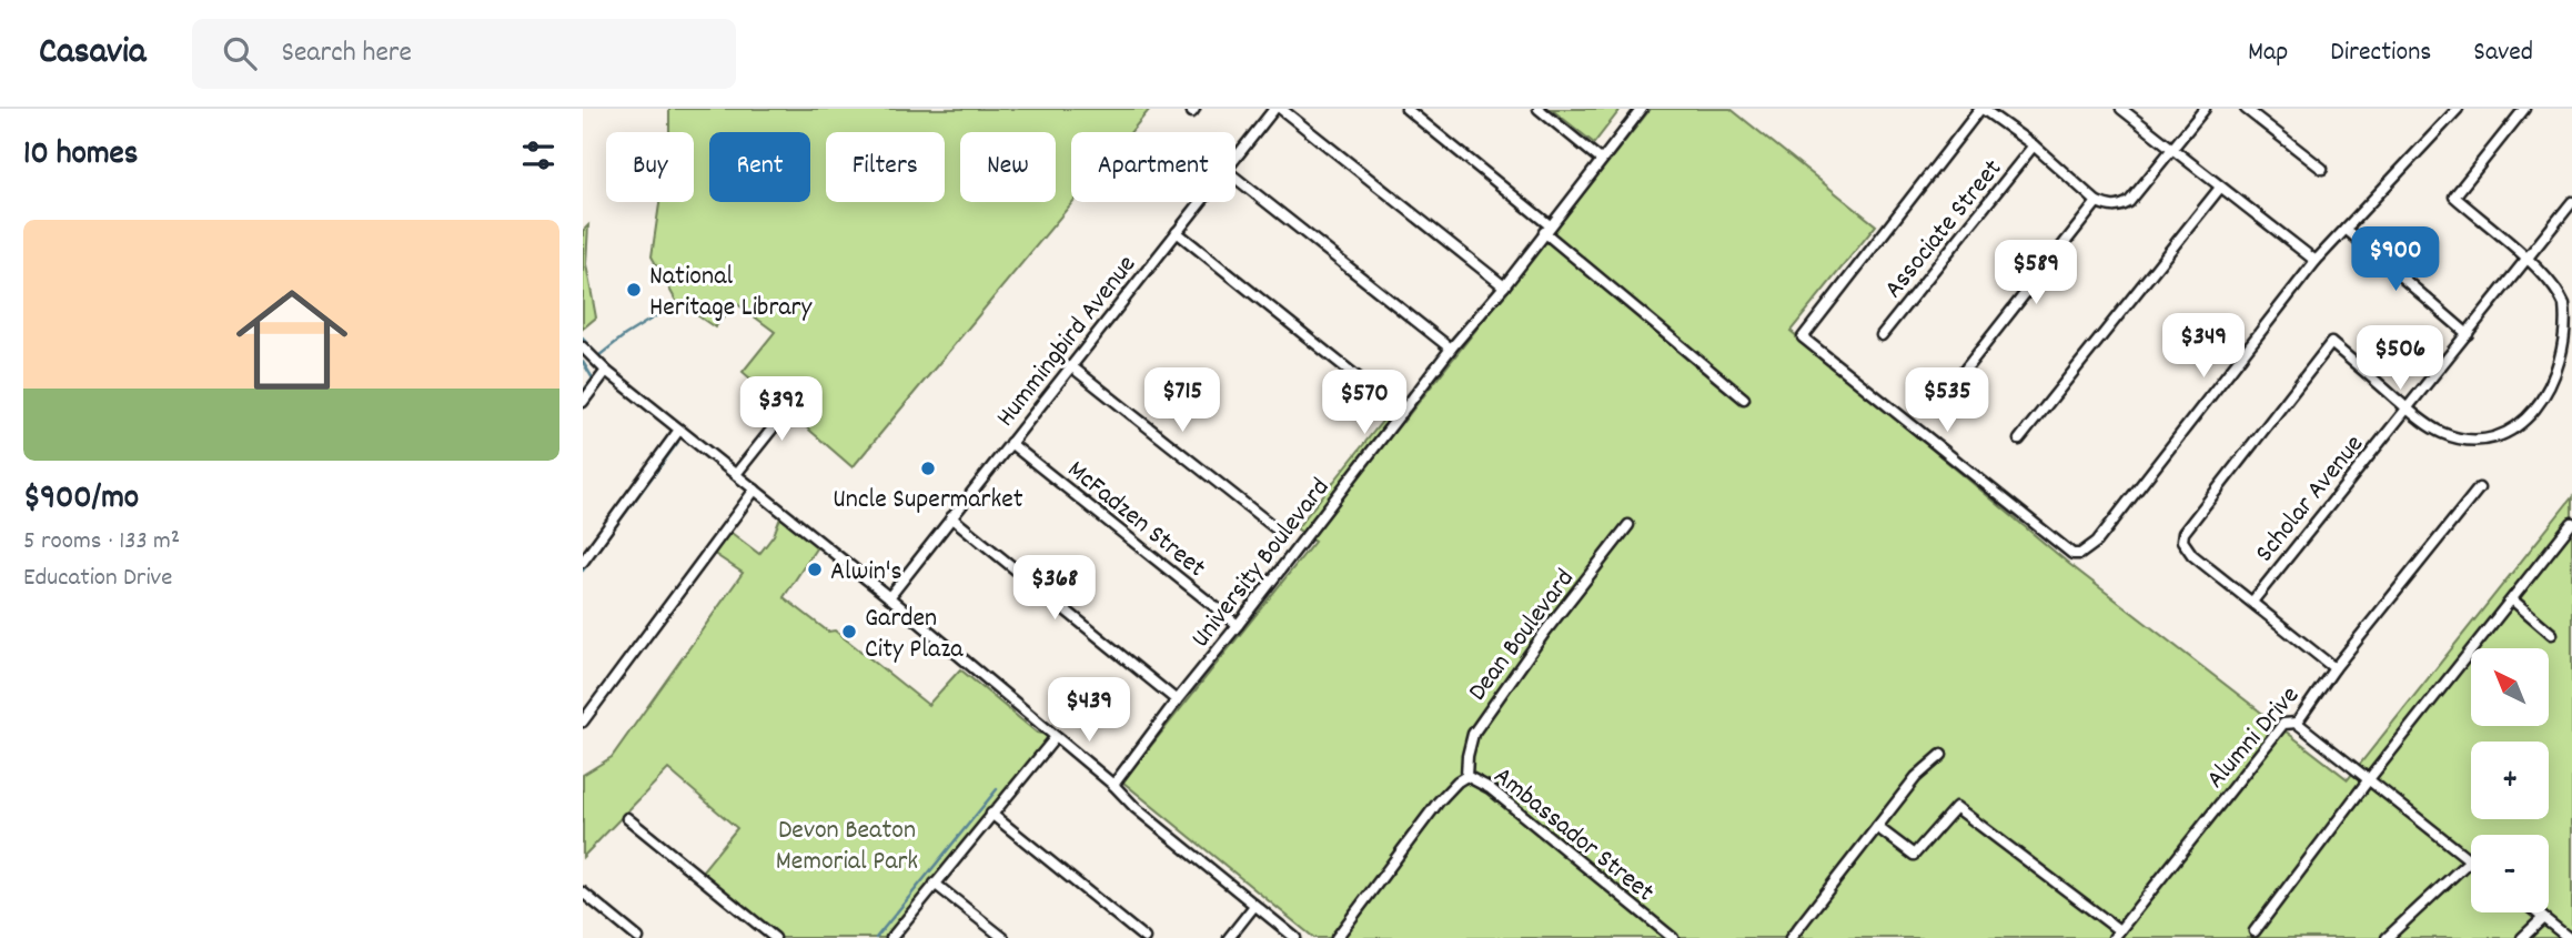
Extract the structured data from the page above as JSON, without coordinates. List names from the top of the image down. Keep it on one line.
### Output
{"streets":{"street":["Associate Street","Hummingbird Avenue","Scholar Avenue","McFadzen Street","University Boulevard","Dean Boulevard","Alumni Drive","Ambassador Street"]},"crossings":[["Hummingbird Avenue","McFadzen Street"],["McFadzen Street","University Boulevard"],["Dean Boulevard","Ambassador Street"]],"parks":["Devon Beaton Memorial Park"],"places":["National Heritage Library","Uncle Supermarket","Alwin's","Garden City Plaza"],"north":"top left","page":{"header":"Casavia","search":"Search here","nav":["Map","Directions","Saved"],"heading":"10 homes","chip":["Buy","Rent","Filters","New","Apartment"],"list":[{"name":"$900/mo","note":"5 rooms · 133 m² · Education Drive"}],"price":["$900","$589","$349","$506","$715","$535","$570","$392","$368","$439"],"map_buttons":["+","−"]}}
